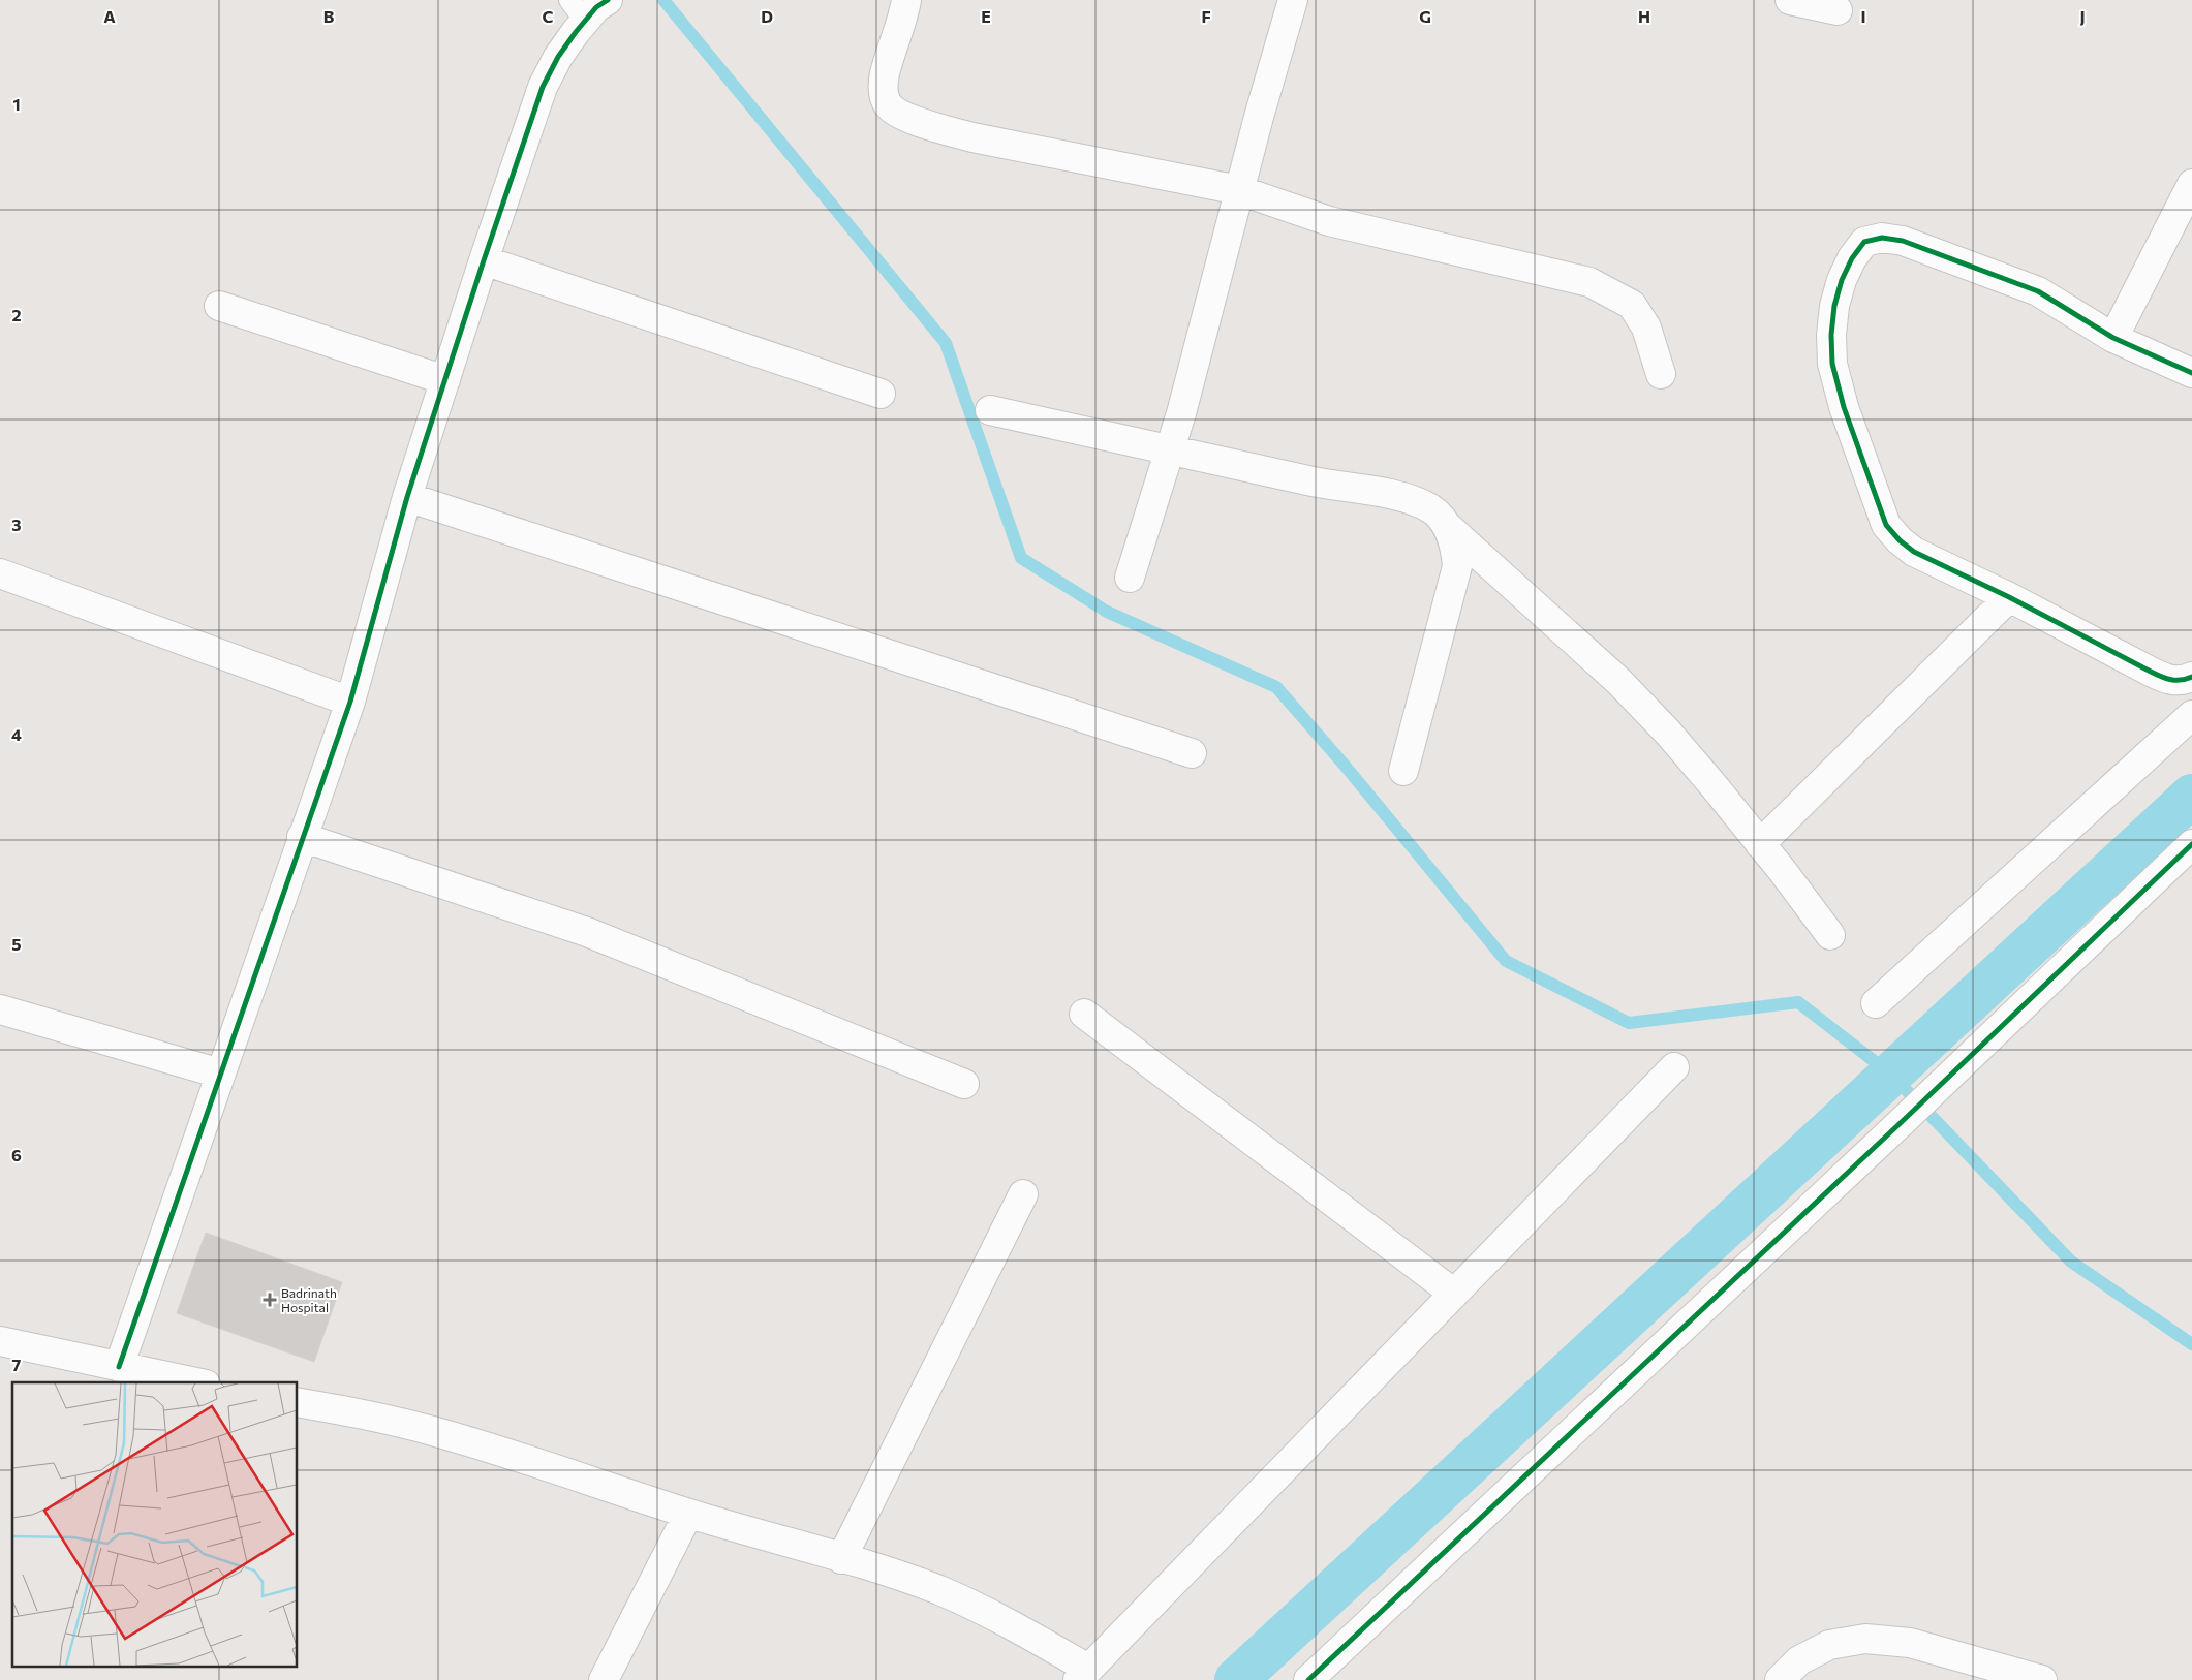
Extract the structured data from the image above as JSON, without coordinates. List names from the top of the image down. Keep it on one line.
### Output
{"places":{"health":["Badrinath Hospital"]},"grid":{"columns":["A","B","C","D","E","F","G","H","I","J"],"rows":["1","2","3","4","5","6","7"]}}
